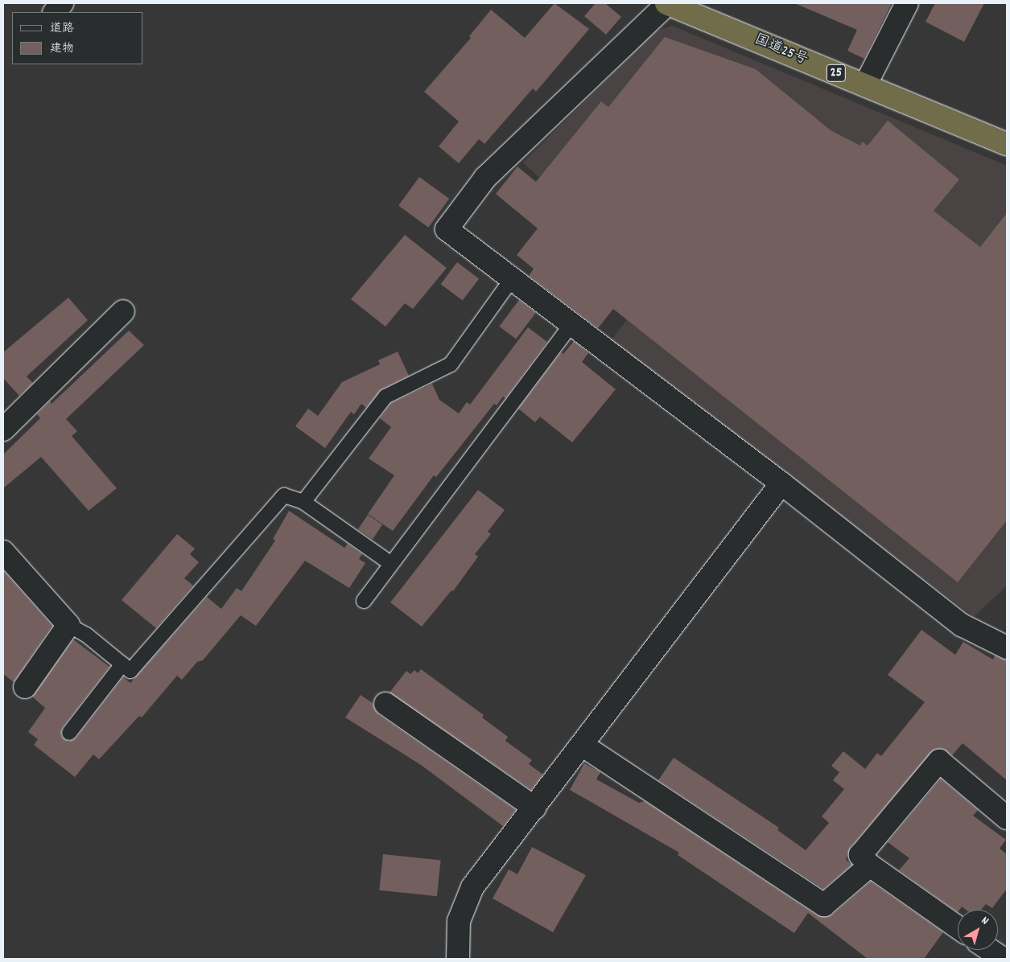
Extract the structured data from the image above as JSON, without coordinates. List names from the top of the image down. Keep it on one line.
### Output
{"streets":{"highway":["国道25号","25"]},"legend":["道路","建物"],"north":"top right"}
